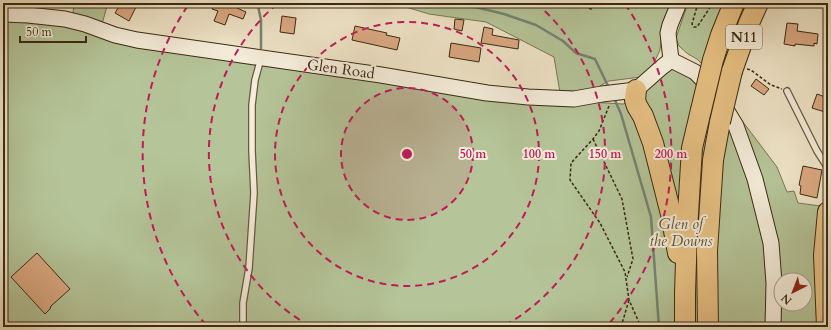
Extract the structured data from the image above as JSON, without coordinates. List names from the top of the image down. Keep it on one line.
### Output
{"streets":{"highway":["N11"],"main road":["Glen Road"]},"crossings":[["N11","Glen Road"]],"parks":["Glen of the Downs"],"scale_bar":"50 m","north":"bottom left","rings":["50 m","100 m","150 m","200 m"]}
